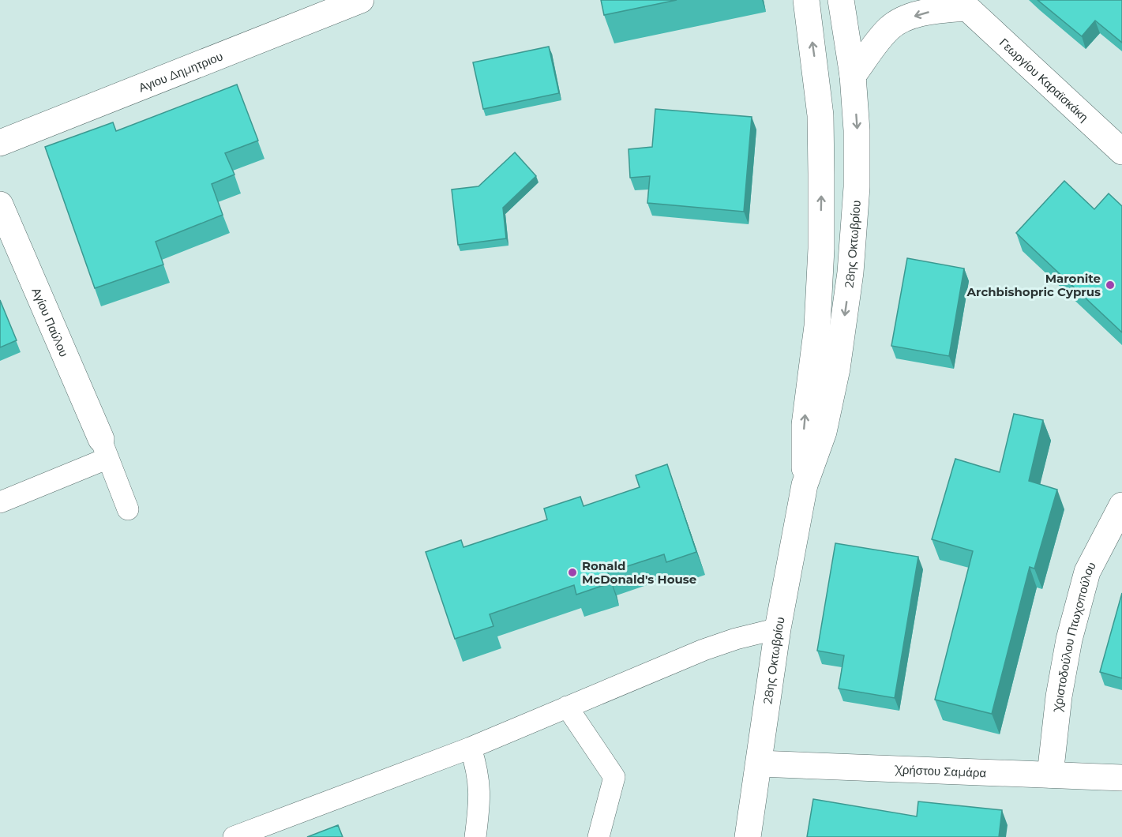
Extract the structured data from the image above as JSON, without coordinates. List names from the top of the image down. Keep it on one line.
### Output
{"streets":{"street":["Αγιου Δημητριου","Γεωργίου Καραϊσκάκη","28ης Οκτωβρίου","Αγίου Παύλου","Χριστοδούλου Πτωχοπούλου","Χρήστου Σαμάρα"]},"crossings":[["Γεωργίου Καραϊσκάκη","28ης Οκτωβρίου"],["28ης Οκτωβρίου","Χρήστου Σαμάρα"],["Χριστοδούλου Πτωχοπούλου","Χρήστου Σαμάρα"]],"one_way":["Γεωργίου Καραϊσκάκη"],"places":["Maronite Archbishopric Cyprus","Ronald McDonald's House"]}
